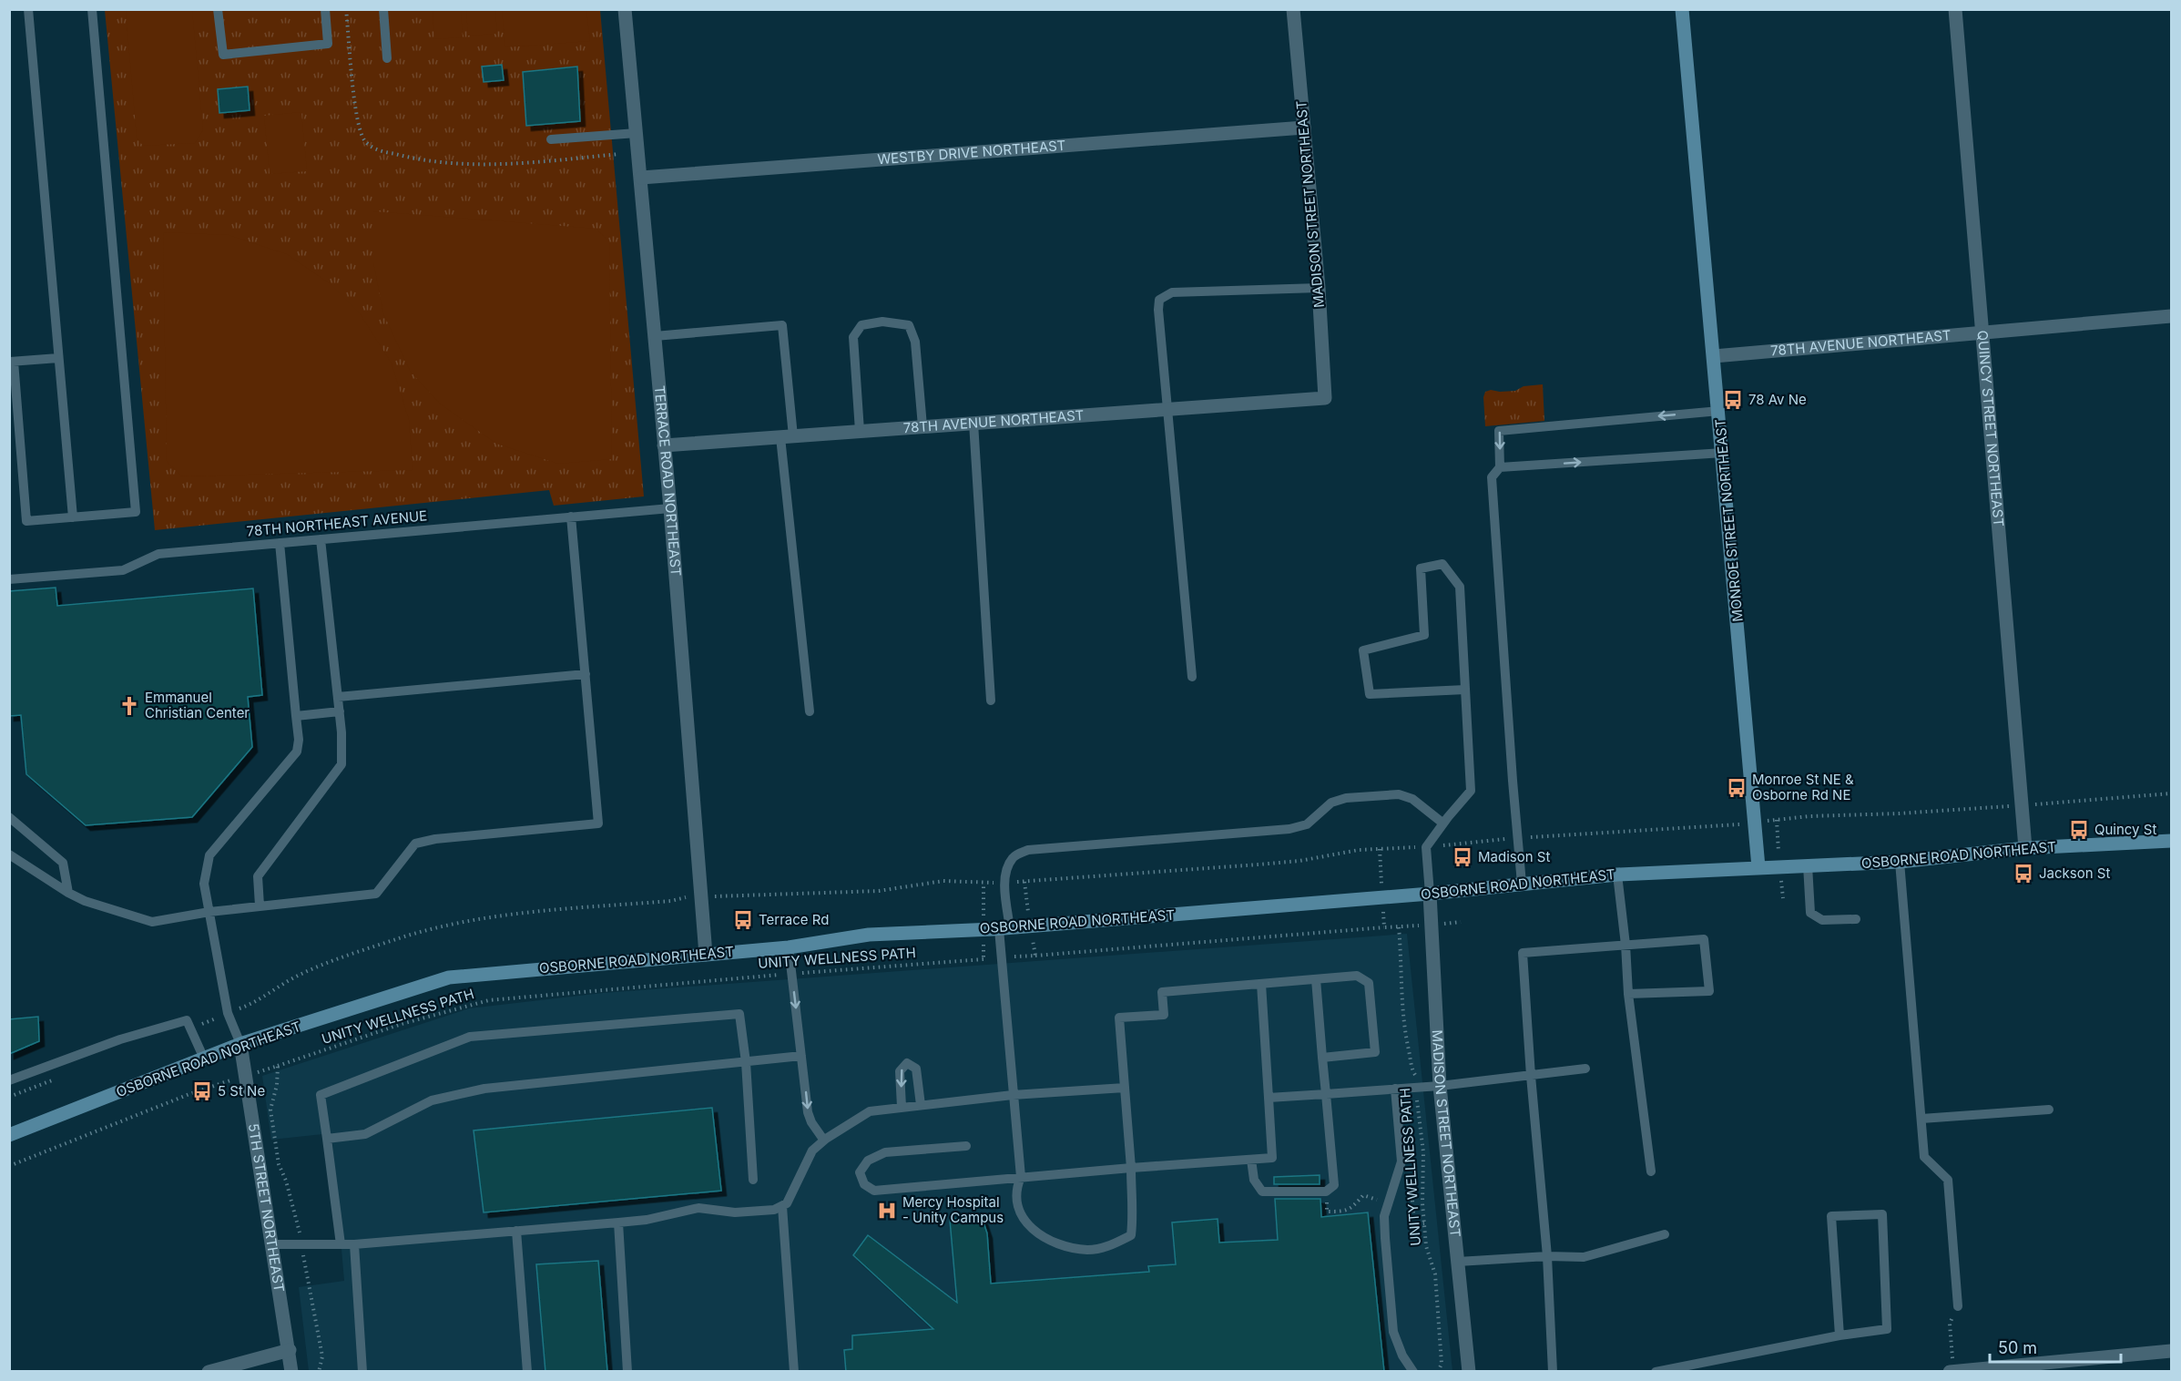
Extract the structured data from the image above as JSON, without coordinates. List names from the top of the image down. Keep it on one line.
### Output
{"streets":{"street":["WESTBY DRIVE NORTHEAST","MADISON STREET NORTHEAST","78TH AVENUE NORTHEAST","QUINCY STREET NORTHEAST","TERRACE ROAD NORTHEAST","MONROE STREET NORTHEAST","OSBORNE ROAD NORTHEAST","5TH STREET NORTHEAST"],"lane":["78TH NORTHEAST AVENUE"],"path":["UNITY WELLNESS PATH"]},"crossings":[["WESTBY DRIVE NORTHEAST","MADISON STREET NORTHEAST"],["WESTBY DRIVE NORTHEAST","TERRACE ROAD NORTHEAST"],["MADISON STREET NORTHEAST","78TH AVENUE NORTHEAST"],["MADISON STREET NORTHEAST","OSBORNE ROAD NORTHEAST"],["78TH AVENUE NORTHEAST","QUINCY STREET NORTHEAST"],["78TH AVENUE NORTHEAST","TERRACE ROAD NORTHEAST"],["78TH AVENUE NORTHEAST","MONROE STREET NORTHEAST"],["QUINCY STREET NORTHEAST","OSBORNE ROAD NORTHEAST"],["TERRACE ROAD NORTHEAST","78TH NORTHEAST AVENUE"],["TERRACE ROAD NORTHEAST","OSBORNE ROAD NORTHEAST"],["MONROE STREET NORTHEAST","OSBORNE ROAD NORTHEAST"],["OSBORNE ROAD NORTHEAST","5TH STREET NORTHEAST"],["UNITY WELLNESS PATH","5TH STREET NORTHEAST"]],"places":{"bus stop":["78 Av Ne","Monroe St NE & Osborne Rd NE","Quincy St","Madison St","Jackson St","Terrace Rd","5 St Ne"],"church":["Emmanuel Christian Center"],"hospital":["Mercy Hospital - Unity Campus"]},"scale_bar":"50 m"}
